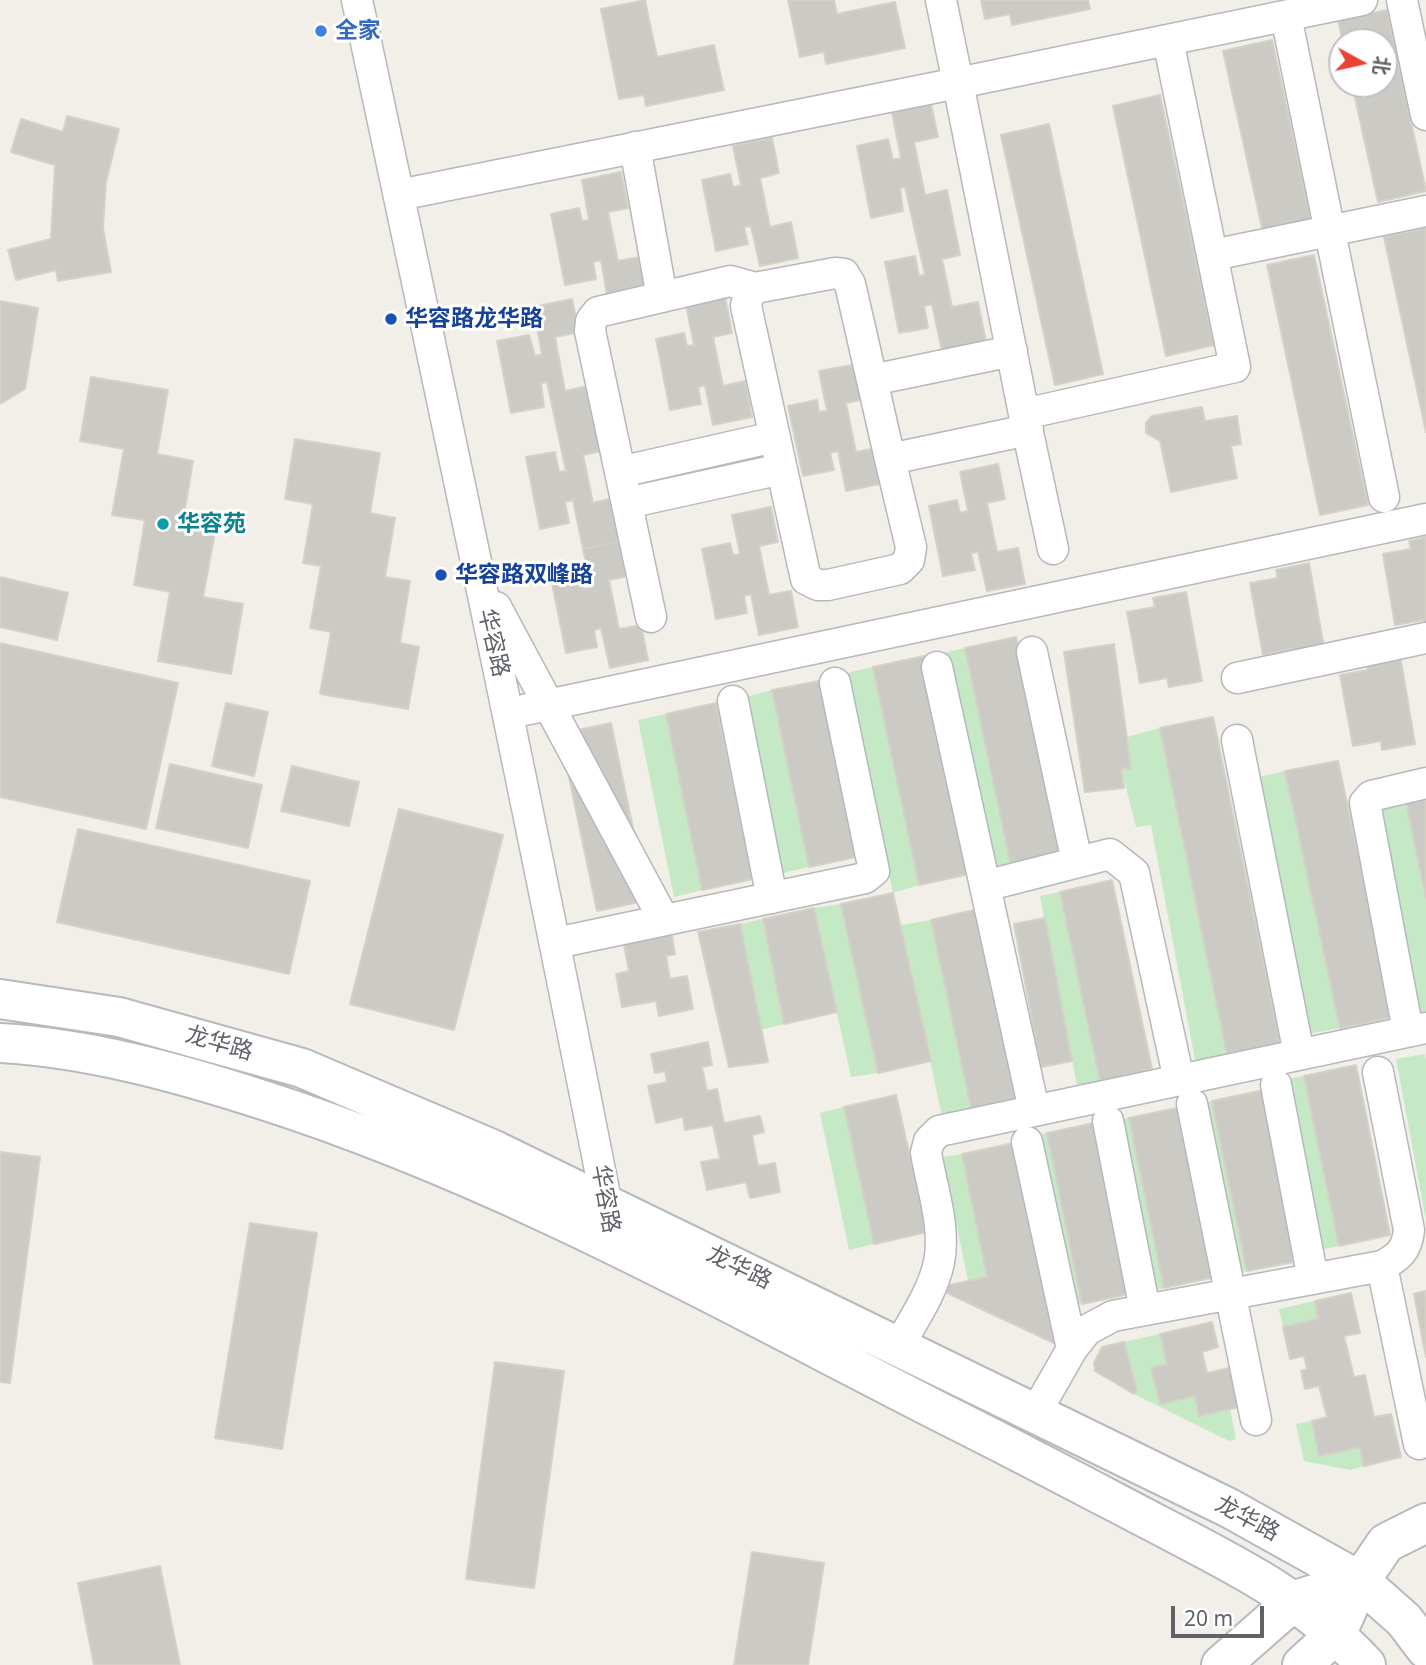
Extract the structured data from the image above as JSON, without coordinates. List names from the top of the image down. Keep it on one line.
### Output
{"streets":{"main road":["龙华路"],"street":["华容路"]},"crossings":[["华容路","龙华路"]],"places":["全家","华容路龙华路","华容苑","华容路双峰路"],"scale_bar":"20 m","north":"right"}
